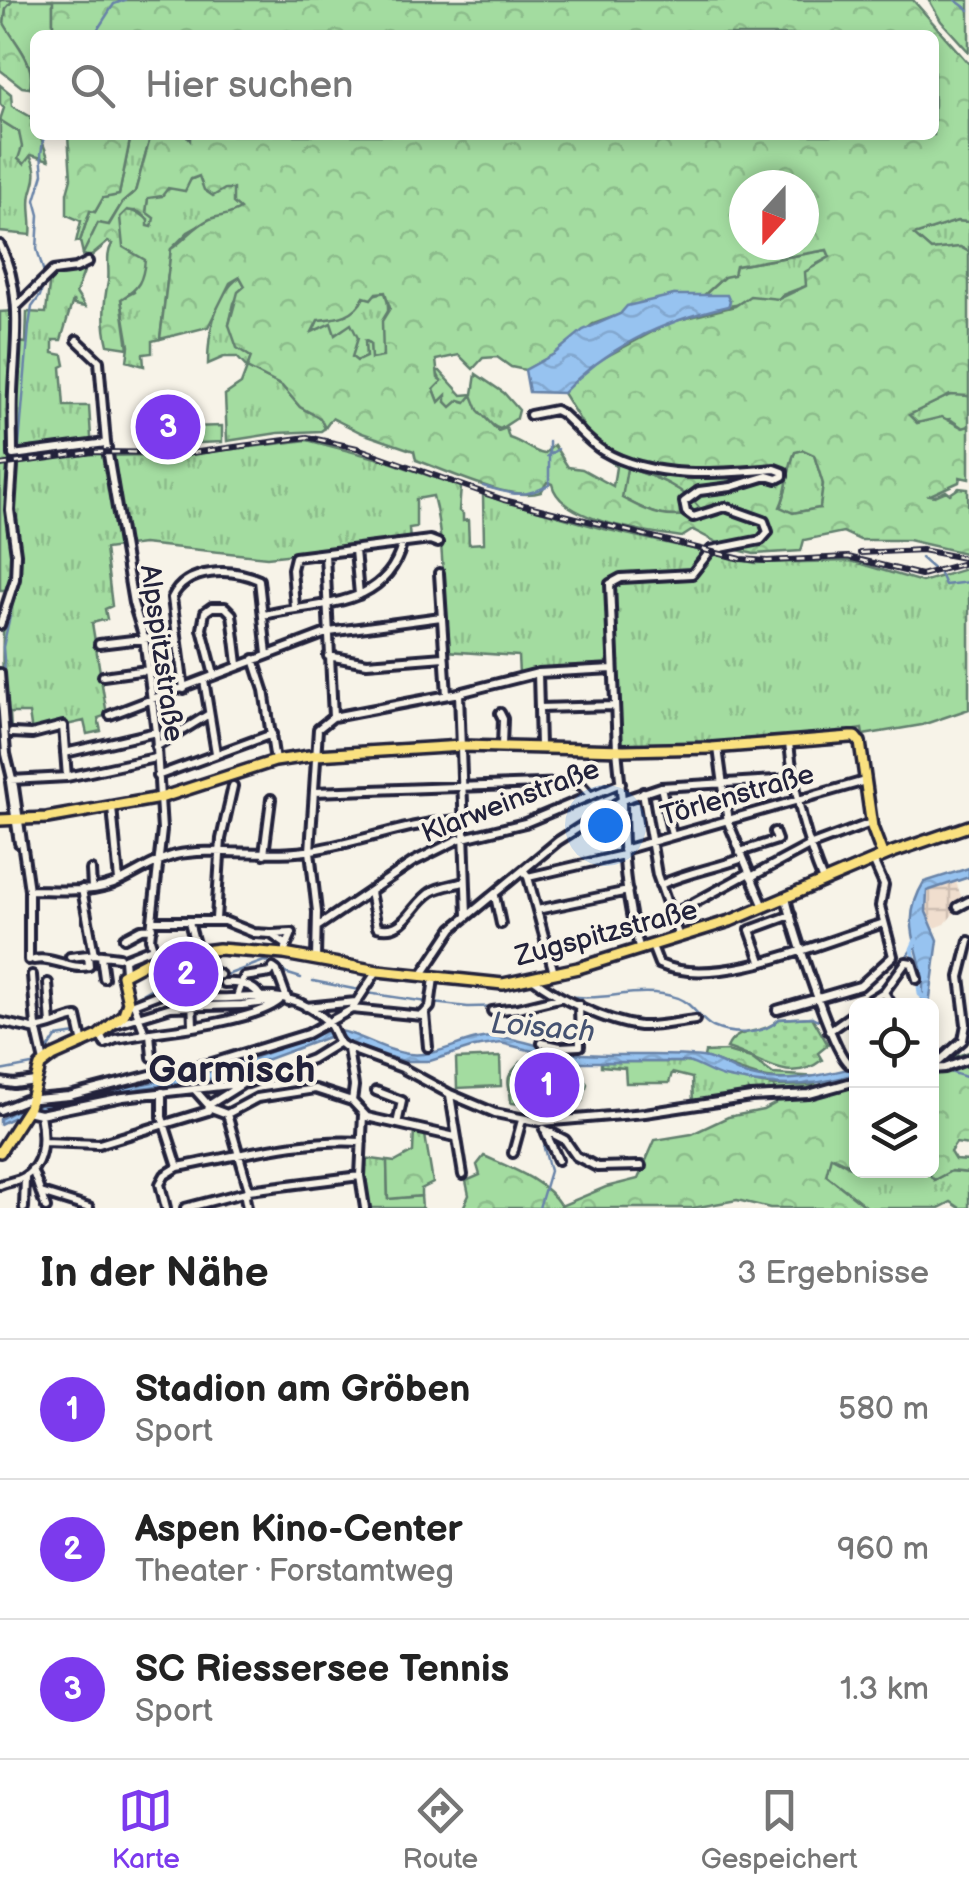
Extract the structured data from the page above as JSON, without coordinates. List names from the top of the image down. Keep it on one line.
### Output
{"streets":{"main road":["Zugspitzstraße"],"street":["Alpspitzstraße","Törlenstraße","Klarweinstraße"]},"crossings":[["Alpspitzstraße","Zugspitzstraße"]],"districts":["Garmisch"],"water":["Loisach"],"north":"bottom","page":{"search":"Hier suchen","pins":["3","2","1"],"heading":["In der Nähe","3 Ergebnisse"],"list":[{"mark":"1","name":"Stadion am Gröben","note":"Sport","value":"580 m"},{"mark":"2","name":"Aspen Kino-Center","note":"Theater · Forstamtweg","value":"960 m"},{"mark":"3","name":"SC Riessersee Tennis","note":"Sport","value":"1.3 km"}],"nav":["Karte","Route","Gespeichert"]}}
